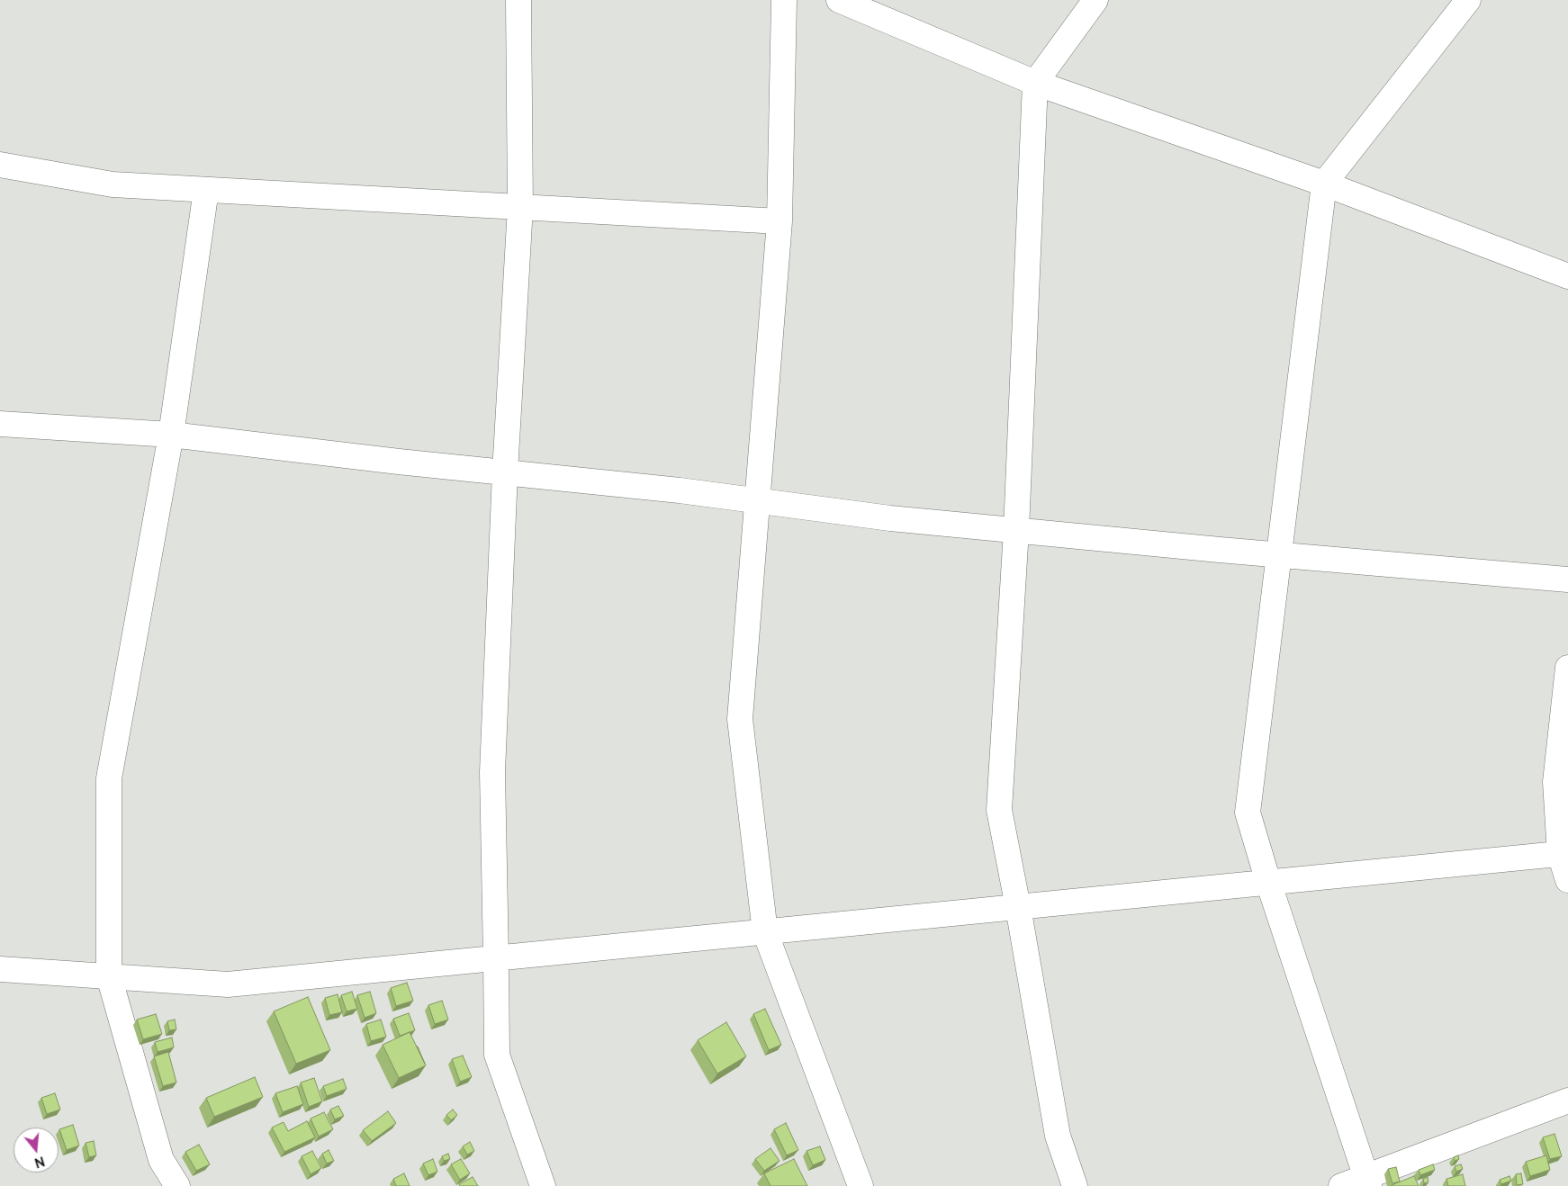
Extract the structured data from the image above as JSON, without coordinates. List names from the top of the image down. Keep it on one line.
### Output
{"north":"bottom"}
